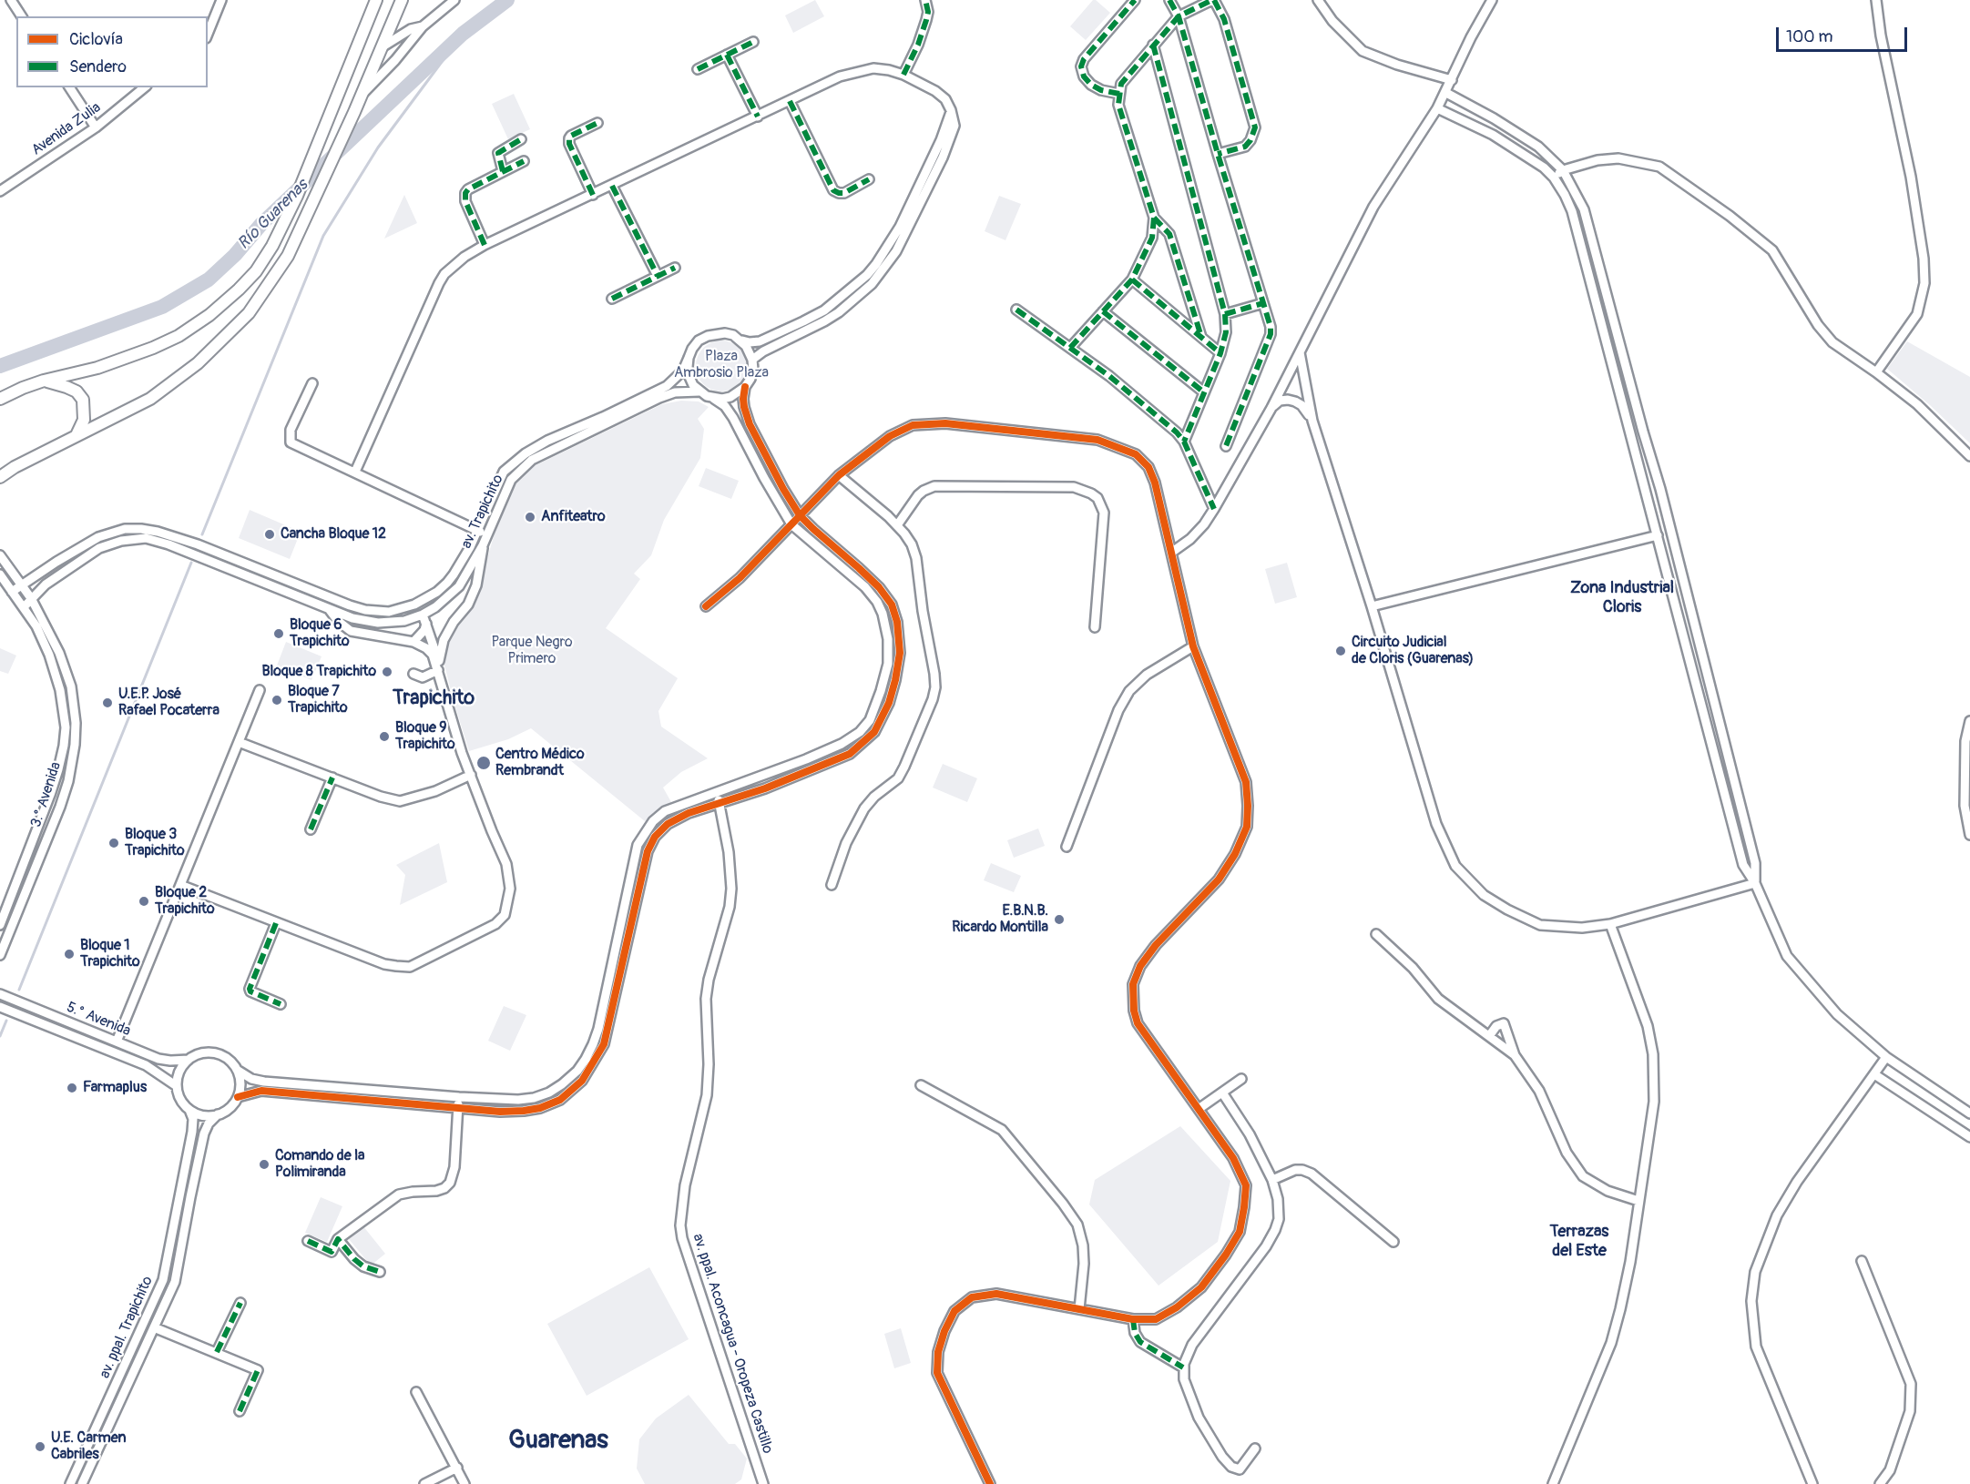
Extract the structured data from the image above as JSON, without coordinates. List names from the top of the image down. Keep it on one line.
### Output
{"streets":{"street":["Avenida Zulia","av. Trapichito","3.° Avenida","5.° Avenida","av. ppal. Trapichito","av. ppal. Aconcagua - Oropeza Castillo"]},"crossings":[["av. Trapichito","3.° Avenida"],["5.° Avenida","av. ppal. Trapichito"]],"districts":["Zona Industrial Cloris","Trapichito","Terrazas del Este","Guarenas"],"water":["Río Guarenas"],"parks":["Plaza Ambrosio Plaza","Parque Negro Primero"],"places":["Anfiteatro","Cancha Bloque 12","Bloque 6 Trapichito","Circuito Judicial de Cloris (Guarenas)","Bloque 8 Trapichito","Bloque 7 Trapichito","U.E.P. José Rafael Pocaterra","Bloque 9 Trapichito","Centro Médico Rembrandt","Bloque 3 Trapichito","Bloque 2 Trapichito","E.B.N.B. Ricardo Montilla","Bloque 1 Trapichito","Farmaplus","Comando de la Polimiranda","U.E. Carmen Cabriles"],"legend":["Ciclovía","Sendero"],"scale_bar":"100 m"}
